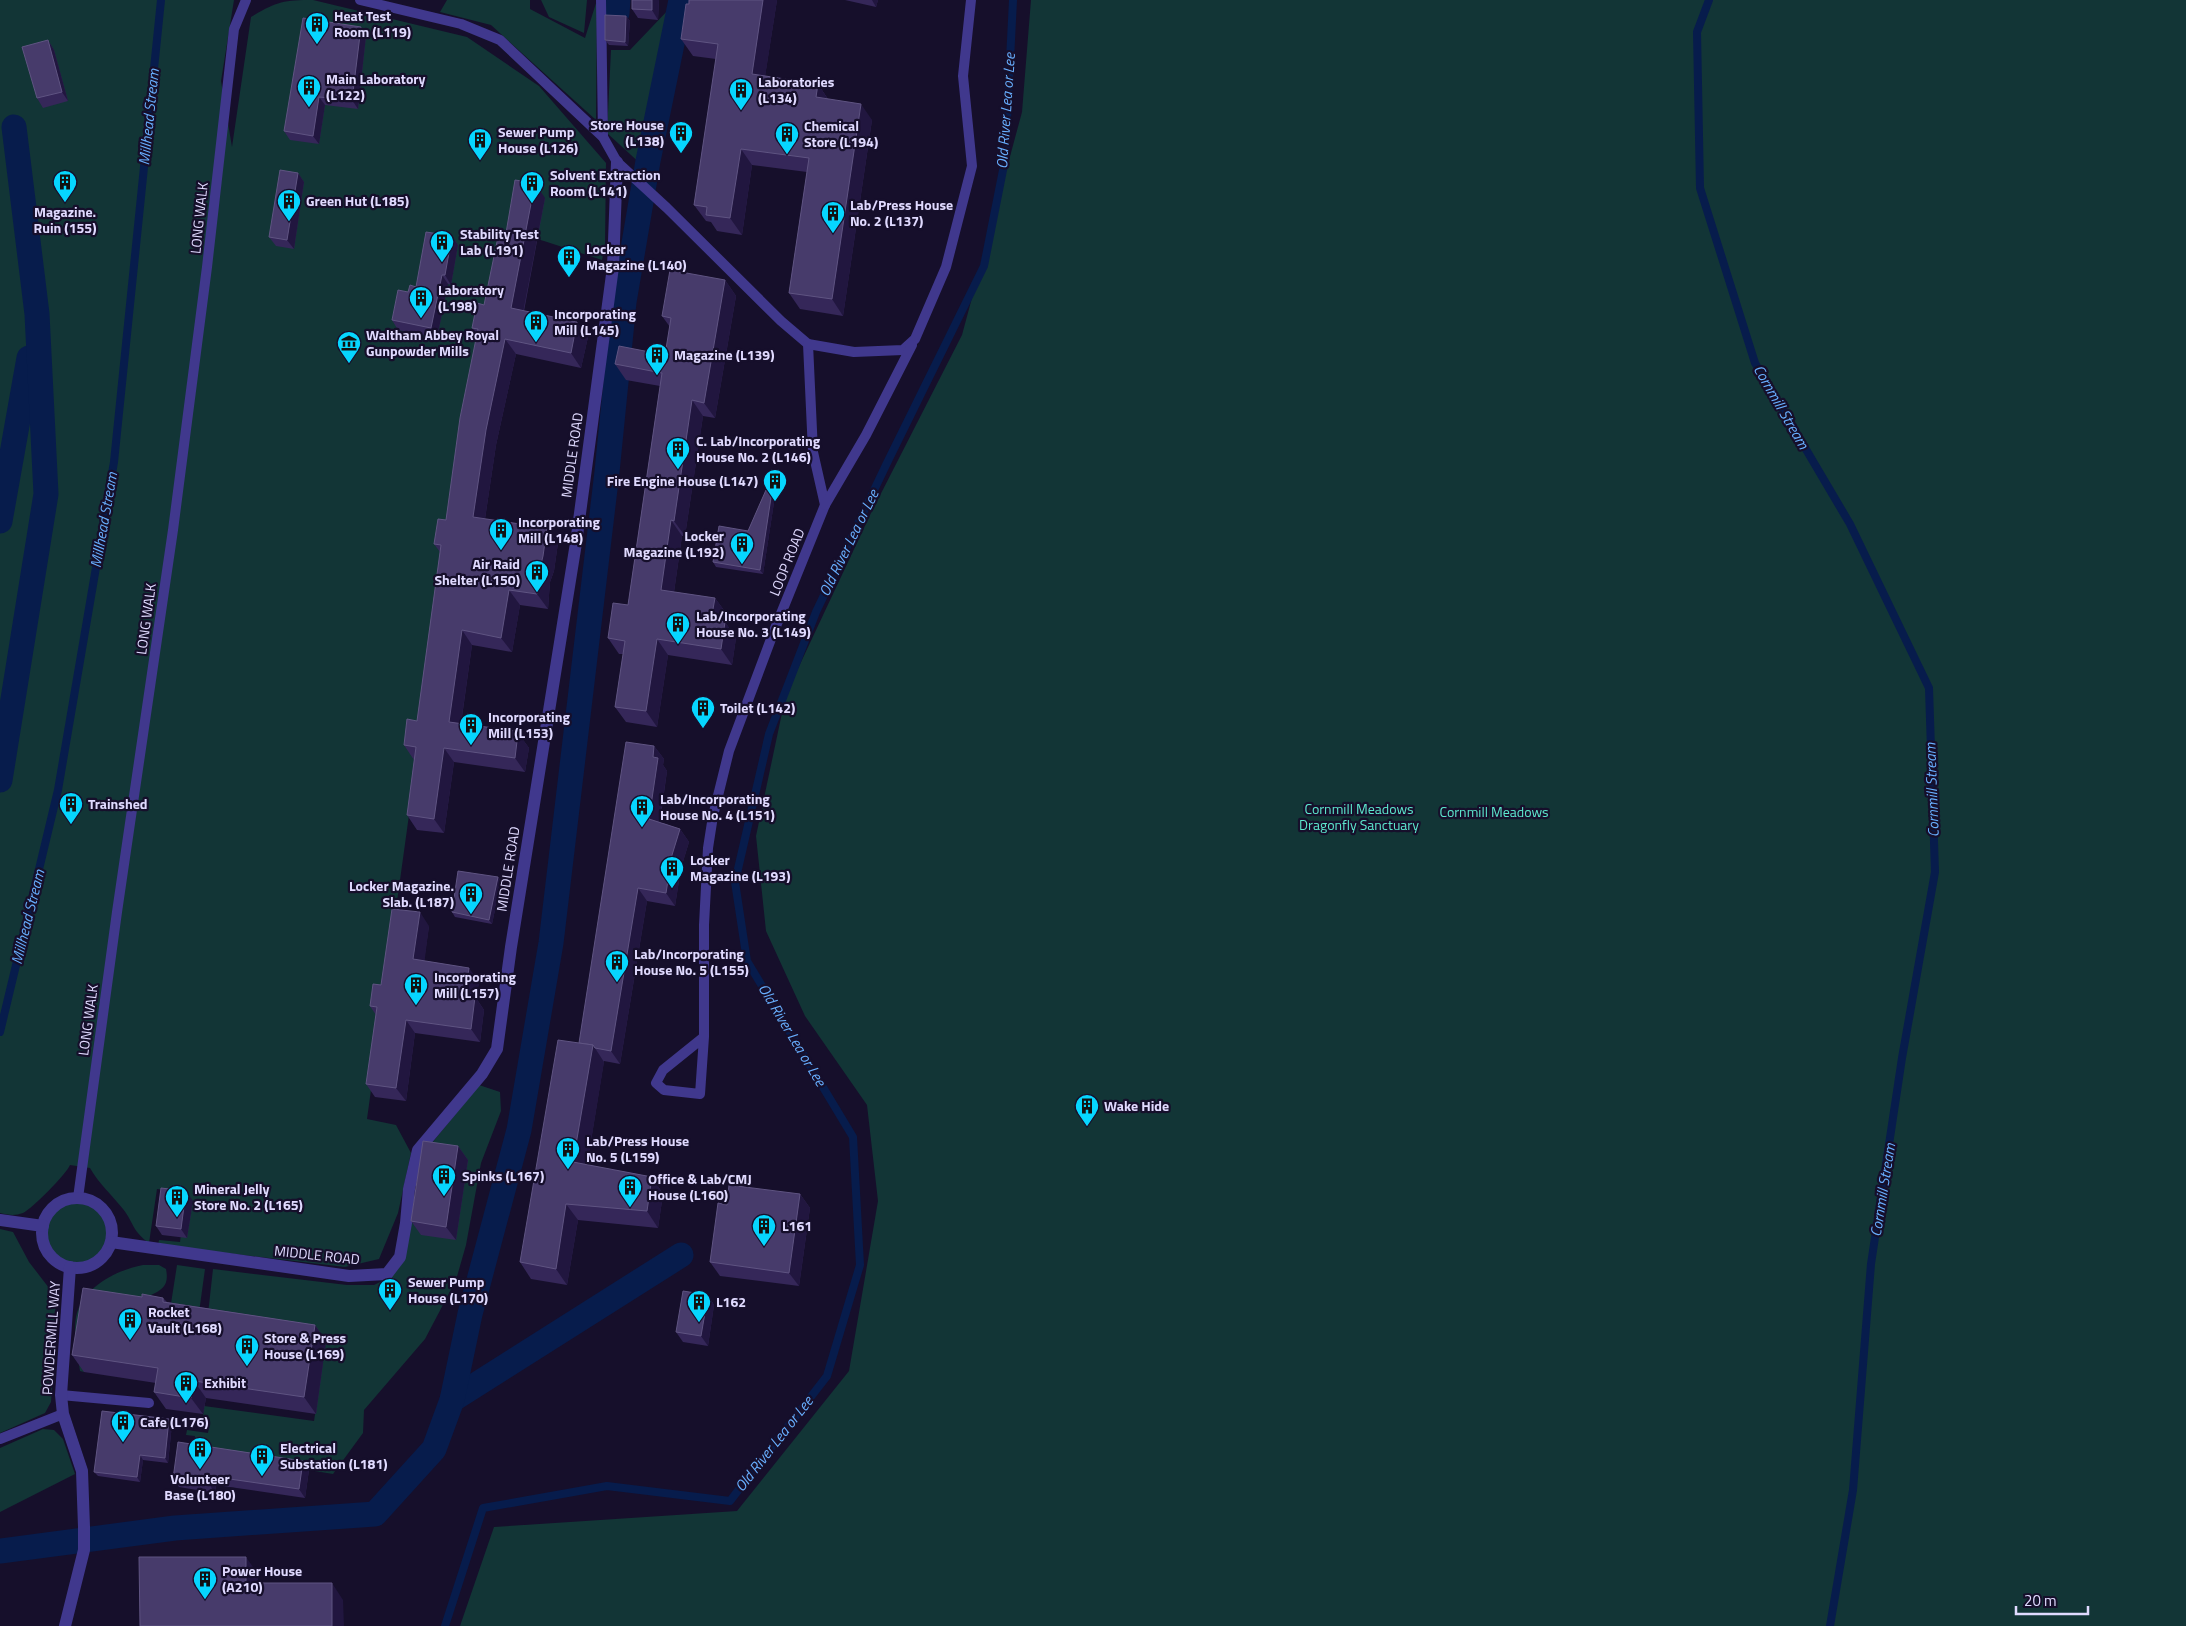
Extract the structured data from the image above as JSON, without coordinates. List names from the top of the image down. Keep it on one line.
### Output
{"streets":{"street":["MIDDLE ROAD","POWDERMILL WAY"],"lane":["LONG WALK","LOOP ROAD"]},"crossings":[["LONG WALK","MIDDLE ROAD"],["LONG WALK","POWDERMILL WAY"],["MIDDLE ROAD","POWDERMILL WAY"]],"water":["Old River Lea or Lee","Millhead Stream","Cornmill Stream"],"parks":["Cornmill Meadows Dragonfly Sanctuary","Cornmill Meadows"],"places":{"building":["Heat Test Room (L119)","Main Laboratory (L122)","Laboratories (L134)","Store House (L138)","Chemical Store (L194)","Sewer Pump House (L126)","Magazine. Ruin (155)","Solvent Extraction Room (L141)","Green Hut (L185)","Lab/Press House No. 2 (L137)","Stability Test Lab (L191)","Locker Magazine (L140)","Laboratory (L198)","Incorporating Mill (L145)","Magazine (L139)","C. Lab/Incorporating House No. 2 (L146)","Fire Engine House (L147)","Incorporating Mill (L148)","Locker Magazine (L192)","Air Raid Shelter (L150)","Lab/Incorporating House No. 3 (L149)","Toilet (L142)","Incorporating Mill (L153)","Trainshed","Lab/Incorporating House No. 4 (L151)","Locker Magazine (L193)","Locker Magazine. Slab. (L187)","Lab/Incorporating House No. 5 (L155)","Incorporating Mill (L157)","Wake Hide","Lab/Press House No. 5 (L159)","Spinks (L167)","Office & Lab/CMJ House (L160)","Mineral Jelly Store No. 2 (L165)","L161","Sewer Pump House (L170)","L162","Rocket Vault (L168)","Store & Press House (L169)","Exhibit","Cafe (L176)","Volunteer Base (L180)","Electrical Substation (L181)","Power House (A210)"],"museum":["Waltham Abbey Royal Gunpowder Mills"]},"scale_bar":"20 m"}
